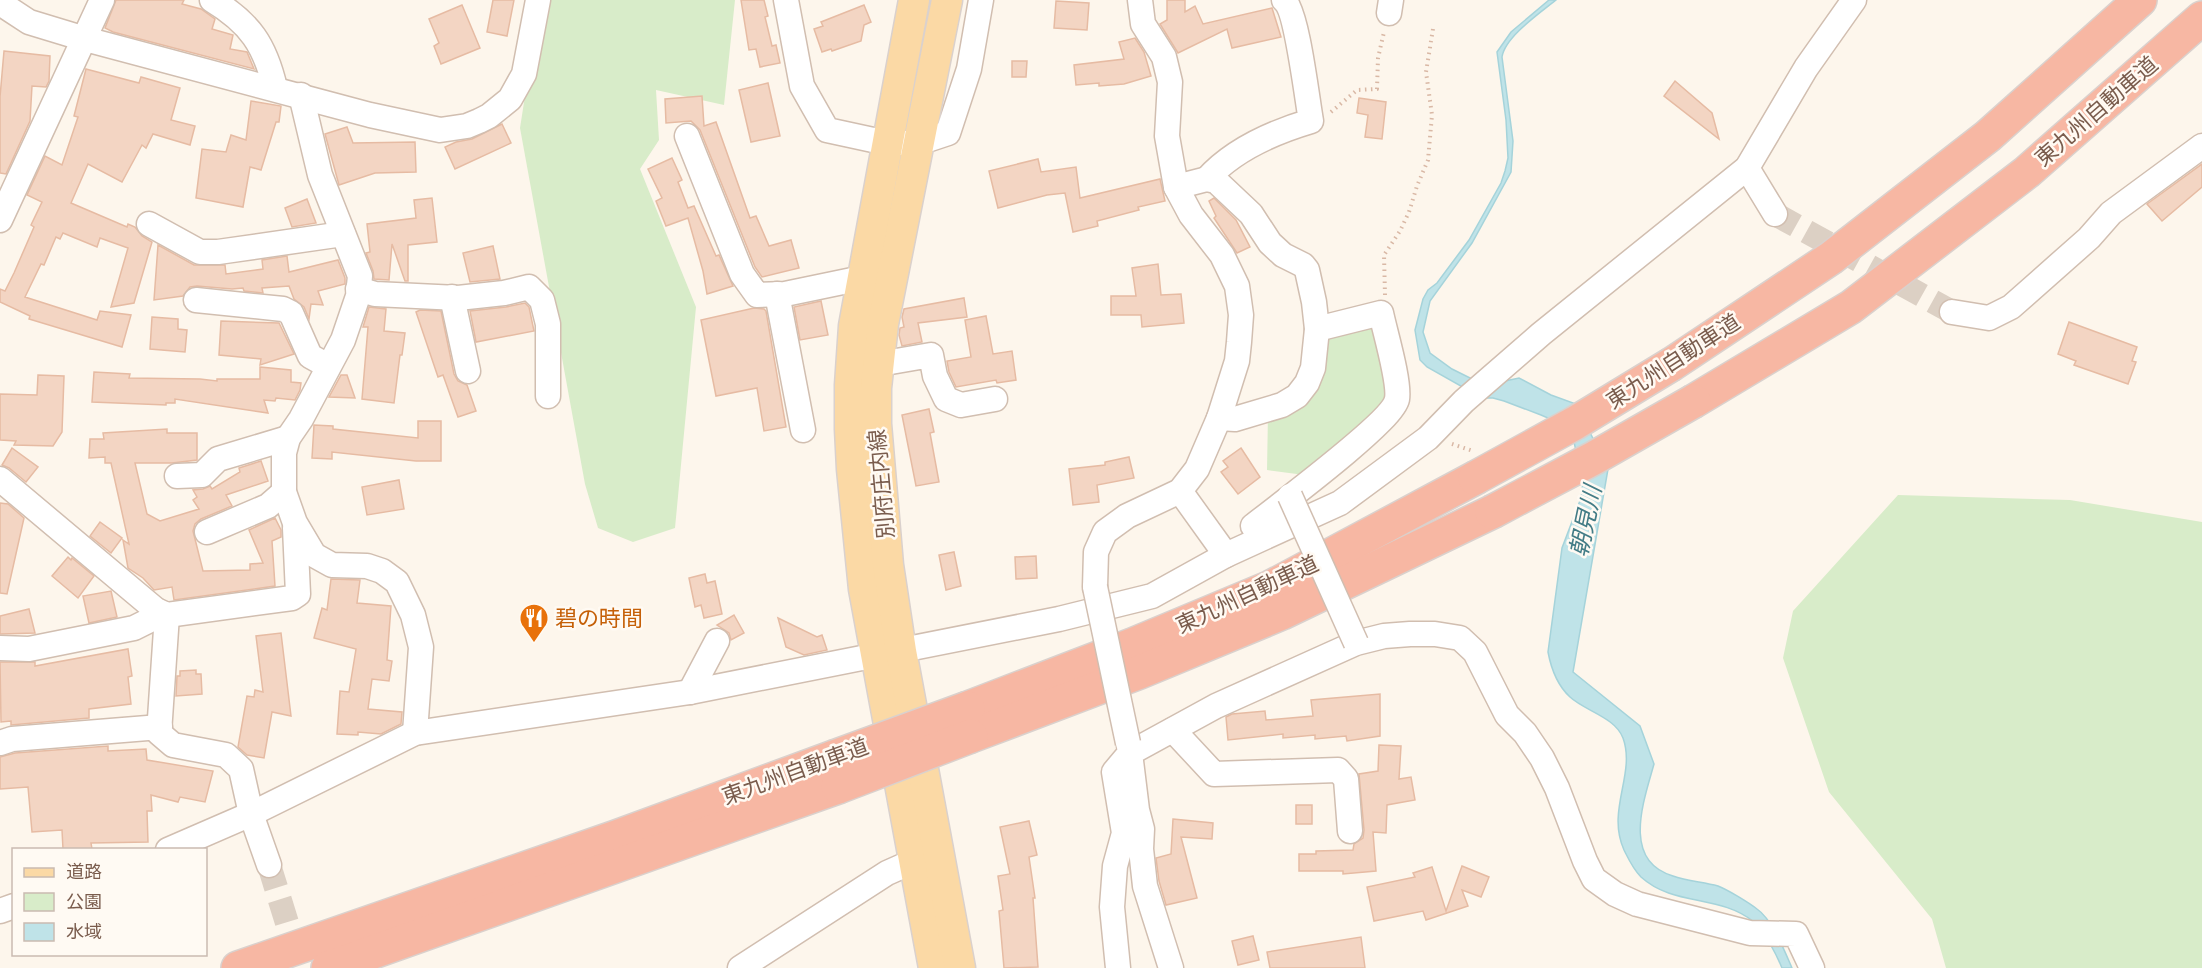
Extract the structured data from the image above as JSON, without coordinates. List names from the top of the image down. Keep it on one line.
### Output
{"streets":{"highway":["東九州自動車道"],"main road":["別府庄内線"]},"water":["朝見川"],"places":{"restaurant":["碧の時間"]},"legend":["道路","公園","水域"]}
